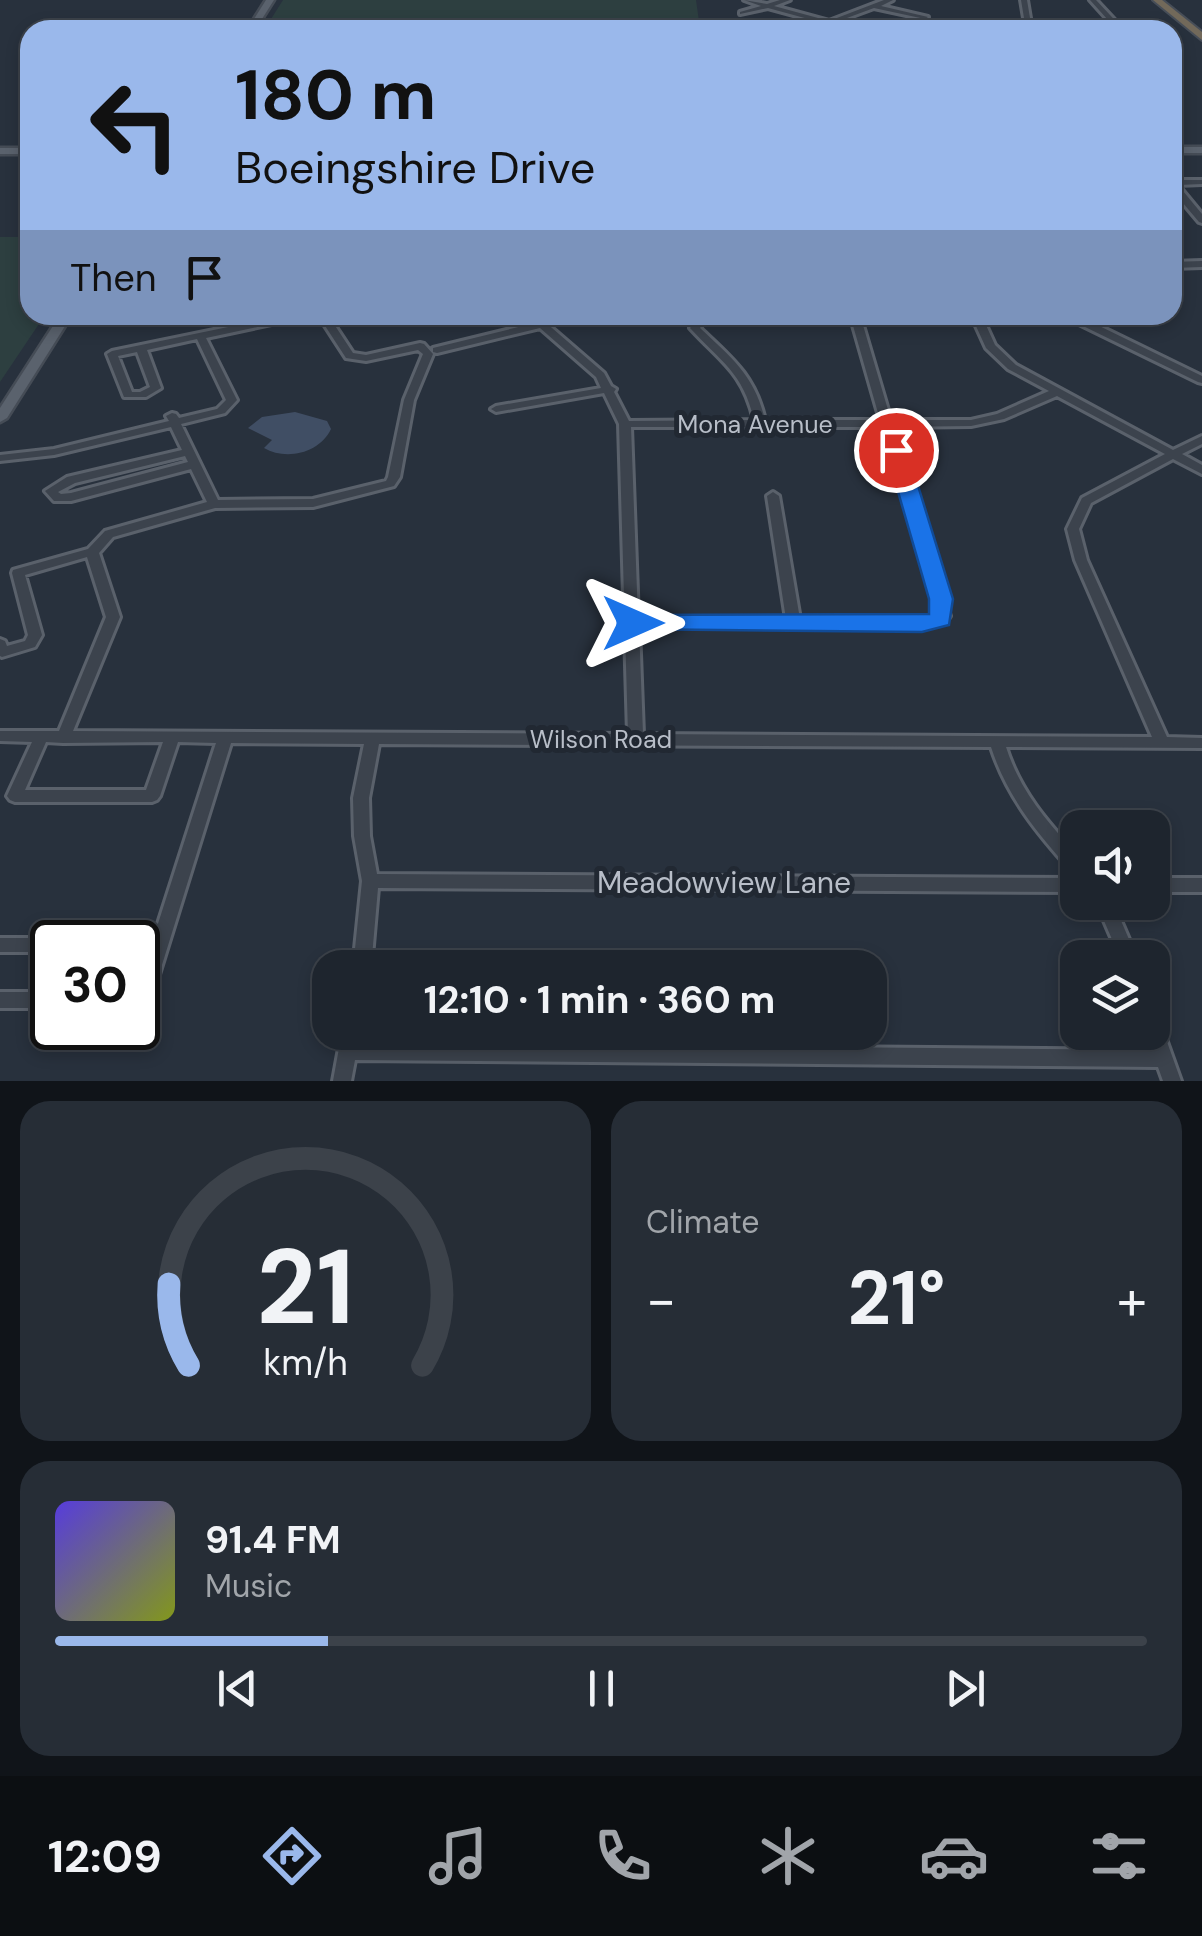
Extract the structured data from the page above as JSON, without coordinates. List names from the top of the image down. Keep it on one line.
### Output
{"streets":{"street":["Mona Avenue","Wilson Road","Meadowview Lane"]},"page":{"turn":["180 m","Boeingshire Drive"],"then":"Then","limit":"30","trip":"12:10 · 1 min · 360 m","tile":"Climate","heat":["−","21°","+"],"song":["91.4 FM","Music"],"tabs":"12:09","gauge":["21","km/h"]}}
